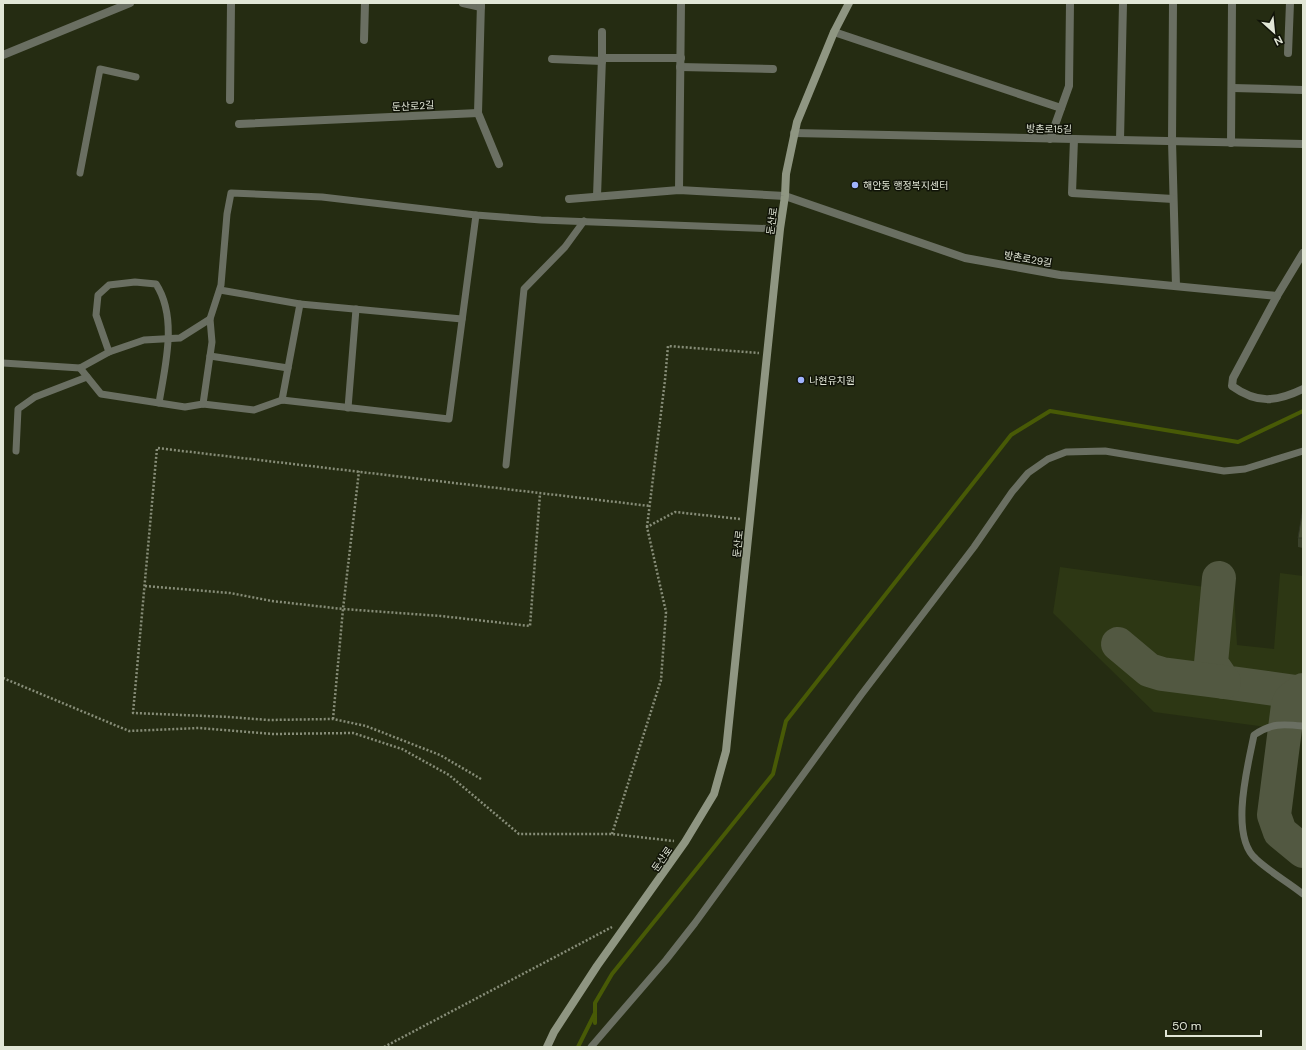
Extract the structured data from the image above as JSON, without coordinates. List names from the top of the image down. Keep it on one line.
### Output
{"streets":{"street":["둔산로2길","방촌로15길","둔산로","방촌로29길"]},"crossings":[["방촌로15길","둔산로"],["둔산로","방촌로29길"]],"places":["해안동 행정복지센터","나현유치원"],"scale_bar":"50 m","north":"bottom right"}
